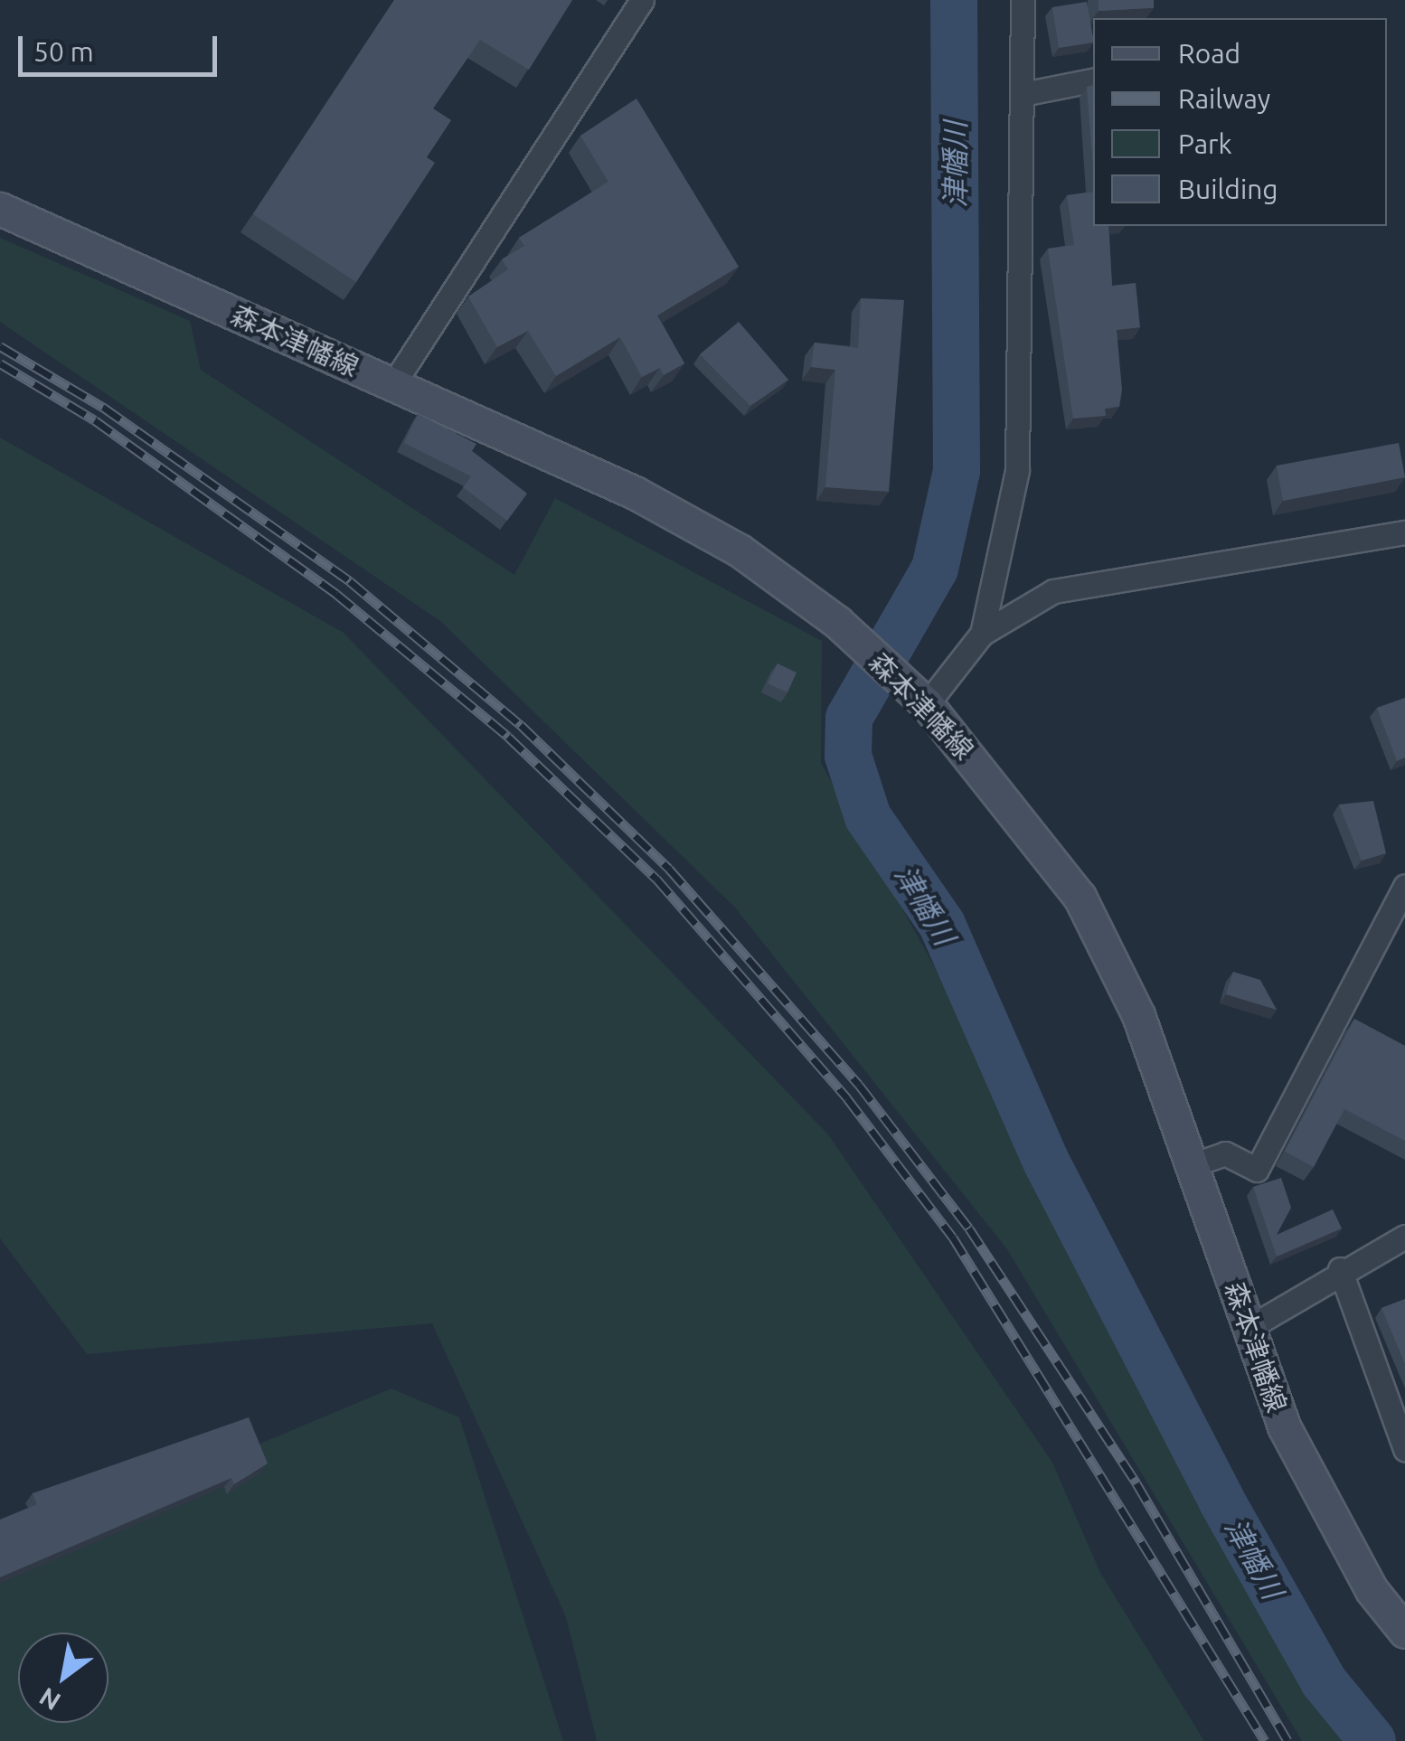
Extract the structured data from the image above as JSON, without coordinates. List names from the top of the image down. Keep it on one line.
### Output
{"streets":{"main road":["森本津幡線"]},"water":["津幡川"],"legend":["Road","Railway","Park","Building"],"scale_bar":"50 m","north":"bottom left"}
